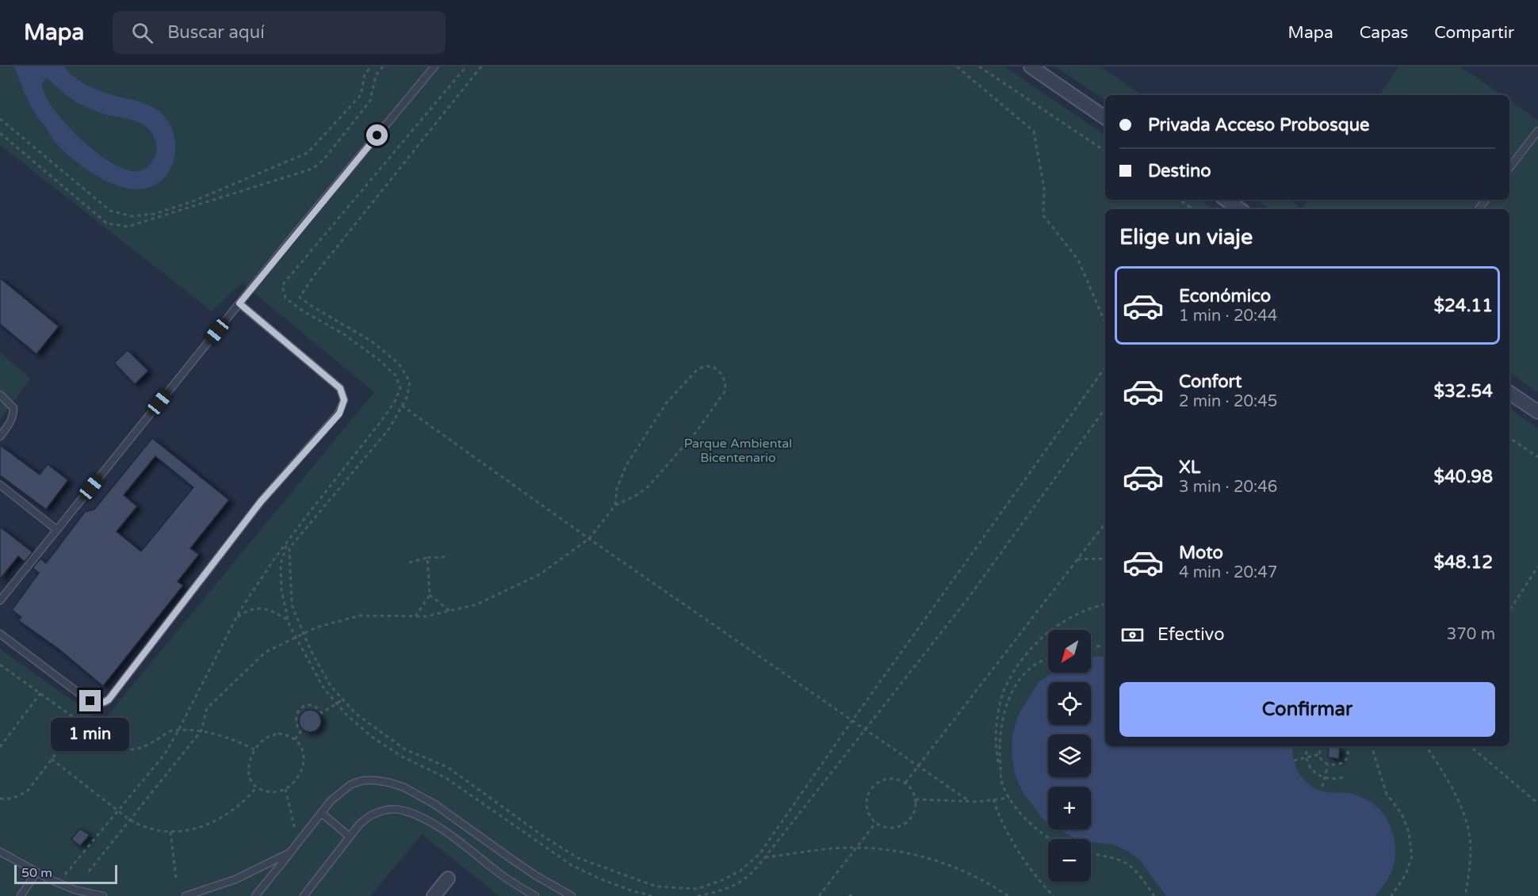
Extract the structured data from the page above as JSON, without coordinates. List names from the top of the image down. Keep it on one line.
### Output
{"parks":["Parque Ambiental Bicentenario"],"scale_bar":"50 m","north":"bottom left","page":{"header":"Mapa","search":"Buscar aquí","nav":["Mapa","Capas","Compartir"],"banner":["Privada Acceso Probosque","Destino"],"heading":"Elige un viaje","list":[{"name":"Económico","note":"1 min · 20:44","value":"$24.11"},{"name":"Confort","note":"2 min · 20:45","value":"$32.54"},{"name":"XL","note":"3 min · 20:46","value":"$40.98"},{"name":"Moto","note":"4 min · 20:47","value":"$48.12"}],"pay":["Efectivo","370 m"],"map_buttons":["+","−"],"buttons":"Confirmar","bubble":"1 min","scale":"50 m"}}
